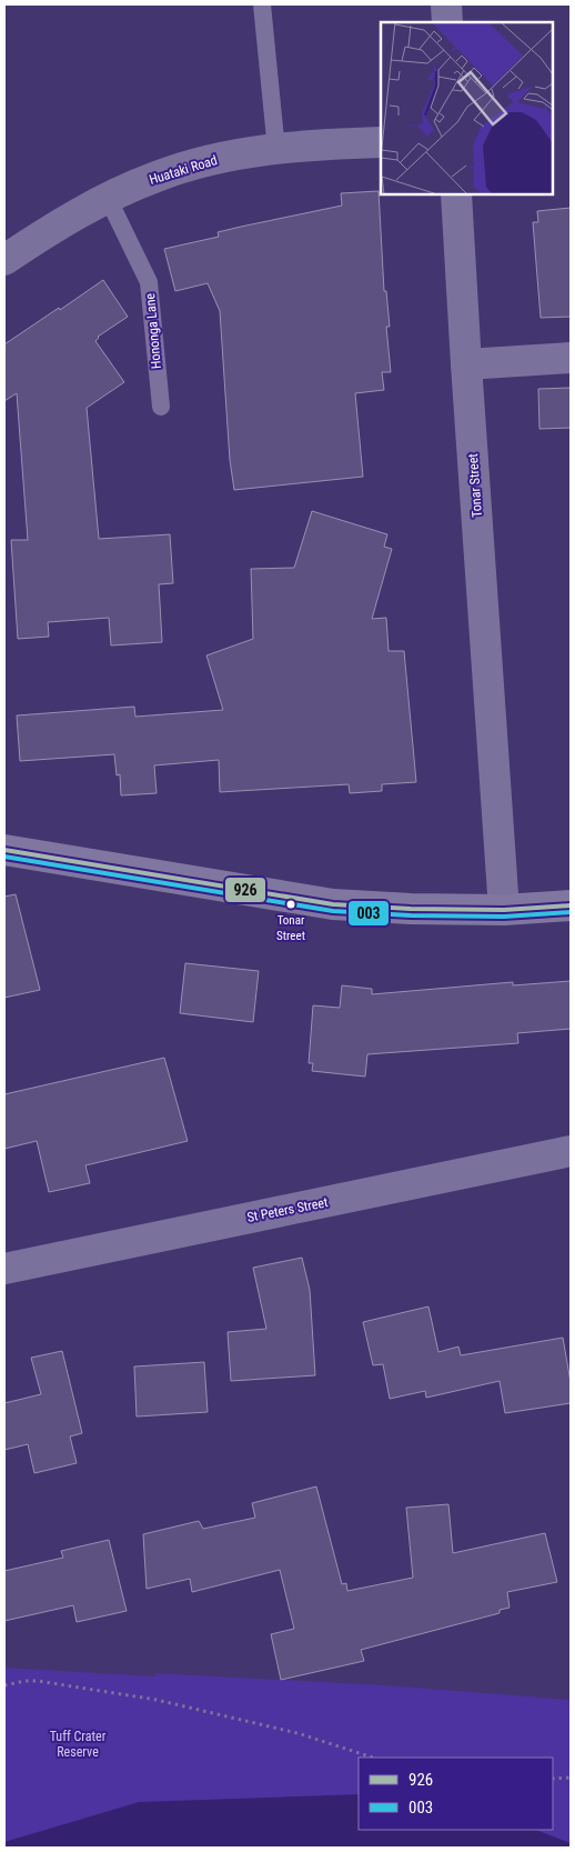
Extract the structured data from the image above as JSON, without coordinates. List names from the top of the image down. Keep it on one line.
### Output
{"streets":{"street":["Huataki Road","Tonar Street","St Peters Street"],"lane":["Hononga Lane"]},"crossings":[["Huataki Road","Hononga Lane"]],"parks":["Tuff Crater Reserve"],"places":["Tonar Street"],"lines":["transit line 926","transit line 003"],"legend":["926","003"]}
